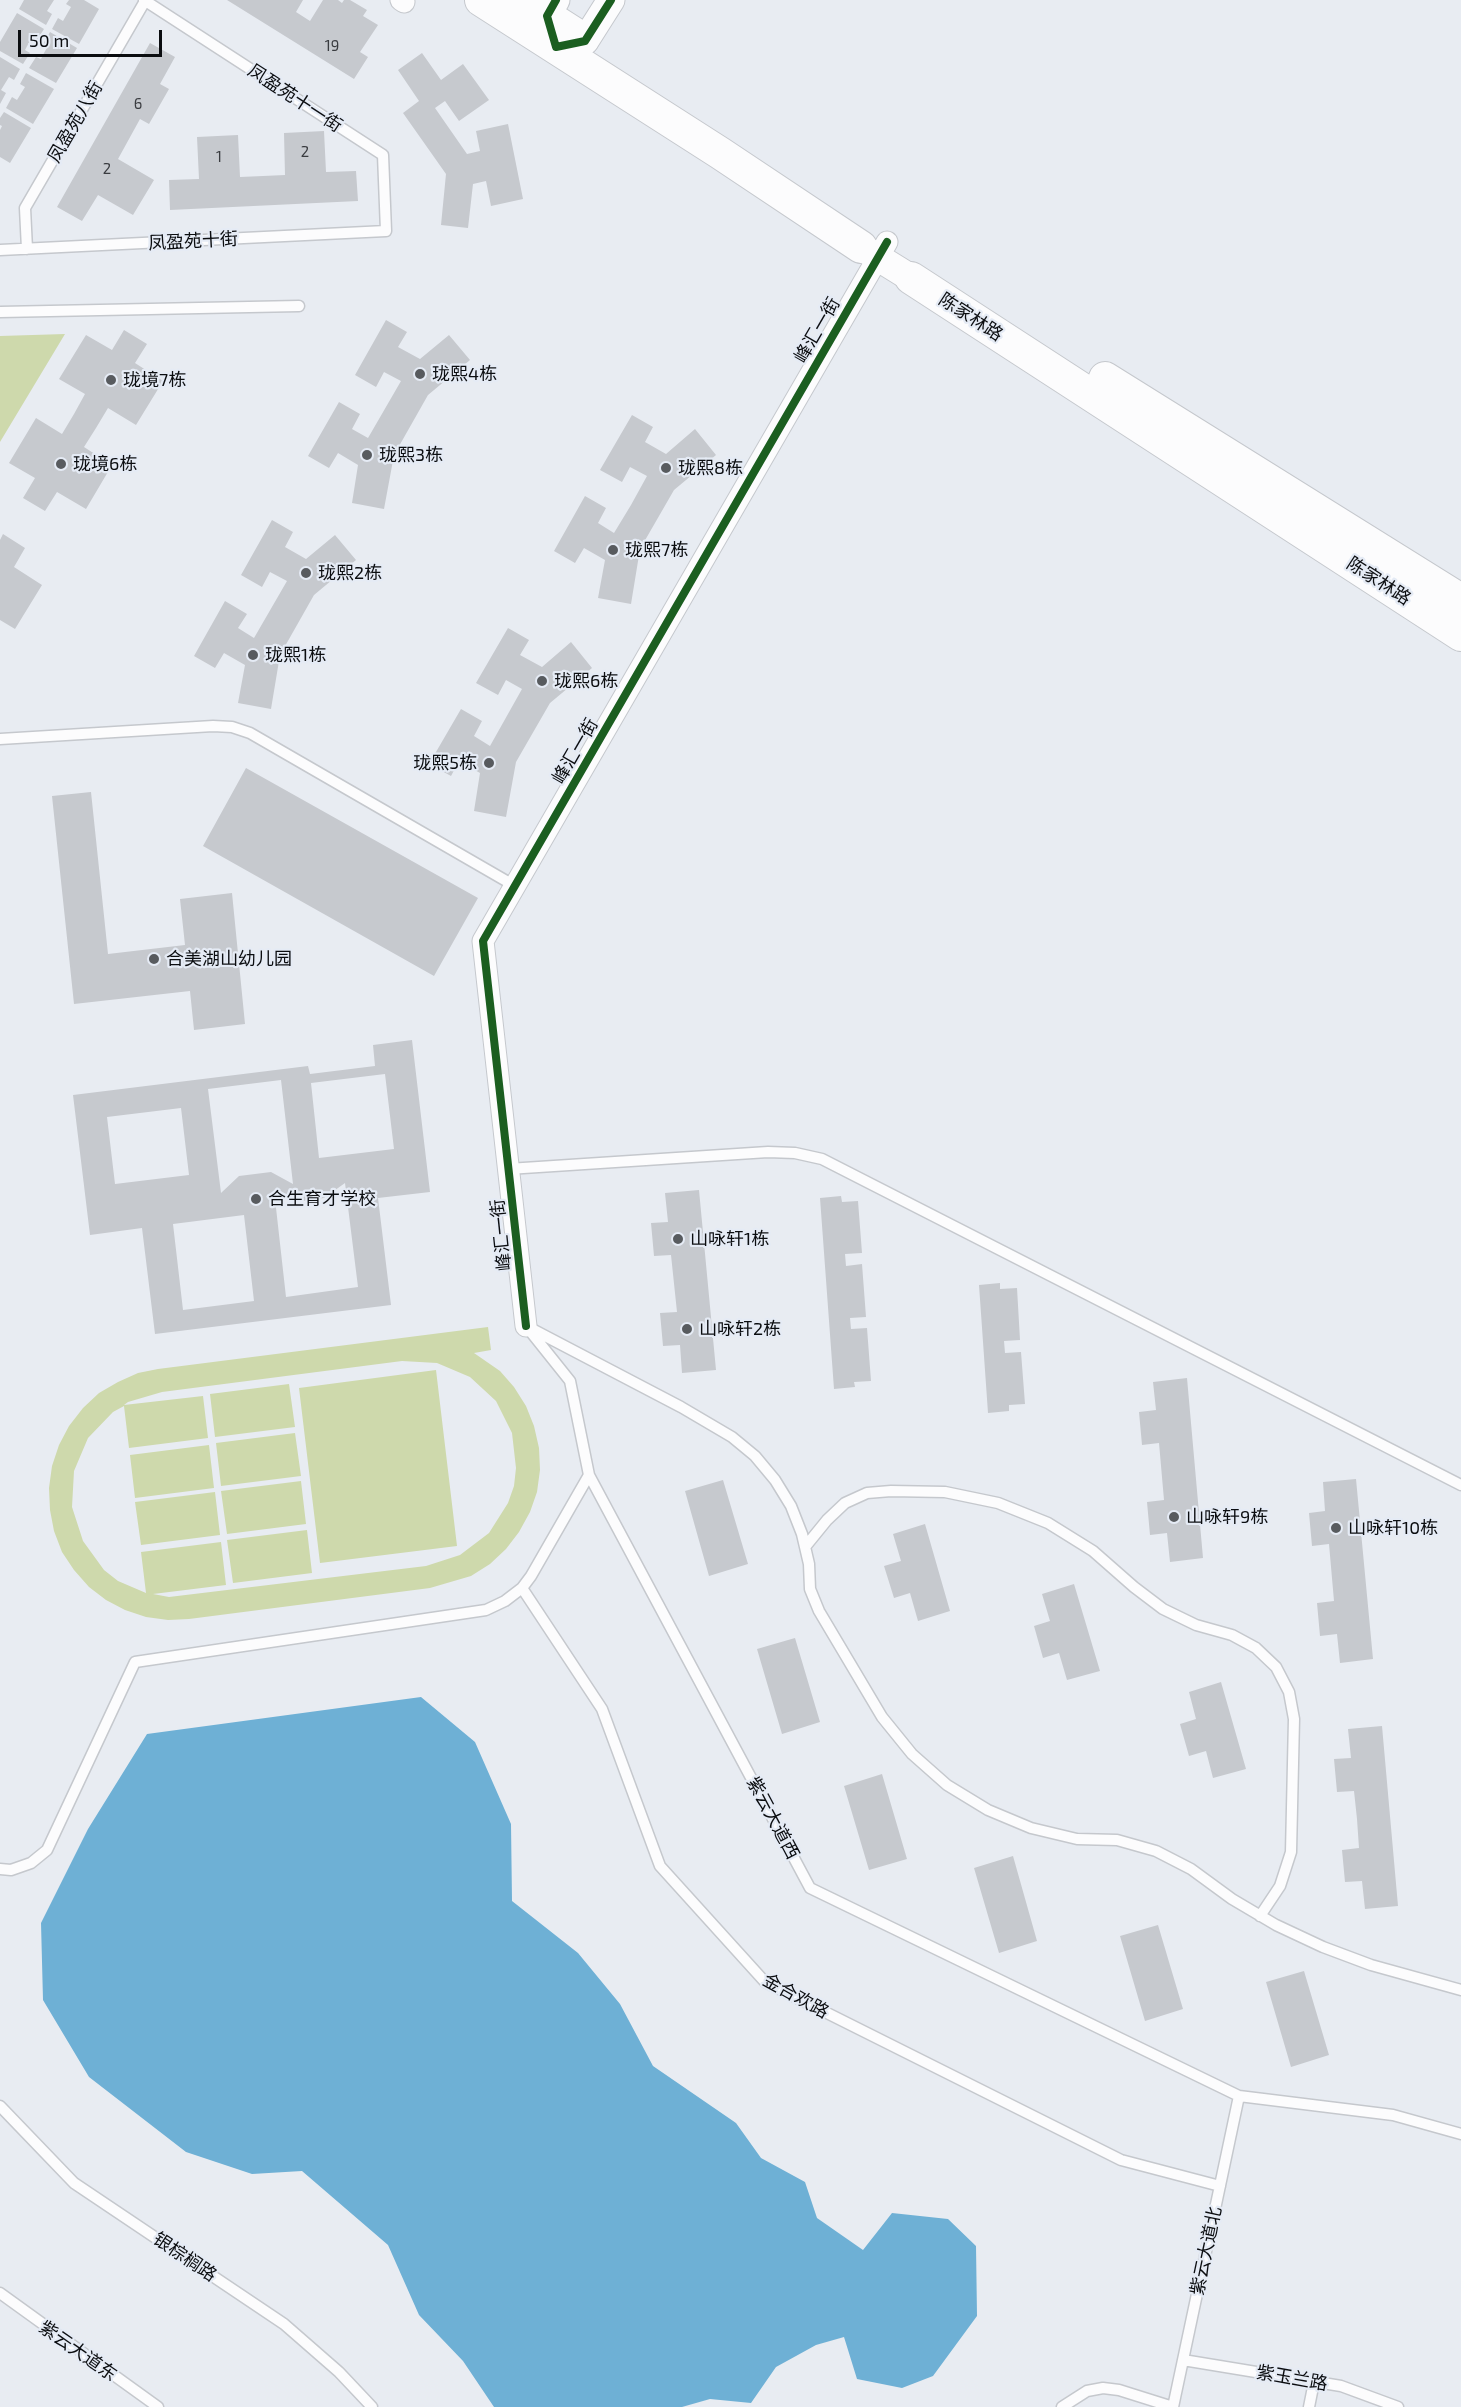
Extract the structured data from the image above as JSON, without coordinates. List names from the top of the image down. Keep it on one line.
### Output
{"streets":{"main road":["陈家林路"],"street":["峰汇一街"],"lane":["凤盈苑十一街","凤盈苑八街","凤盈苑十街","紫云大道西","金合欢路","紫云大道北","银棕榈路","紫云大道东","紫玉兰路"]},"crossings":[["凤盈苑十一街","凤盈苑八街"],["凤盈苑十一街","凤盈苑十街"],["凤盈苑八街","凤盈苑十街"],["陈家林路","峰汇一街"],["峰汇一街","紫云大道西"],["紫云大道西","紫云大道北"],["金合欢路","紫云大道北"],["紫云大道北","紫玉兰路"]],"places":["珑熙4栋","珑境7栋","珑熙3栋","珑境6栋","珑熙8栋","珑熙7栋","珑熙2栋","珑熙1栋","珑熙6栋","珑熙5栋","合美湖山幼儿园","合生育才学校","山咏轩1栋","山咏轩2栋","山咏轩9栋","山咏轩10栋"],"house_numbers":["19","6","2","1","2"],"scale_bar":"50 m"}
